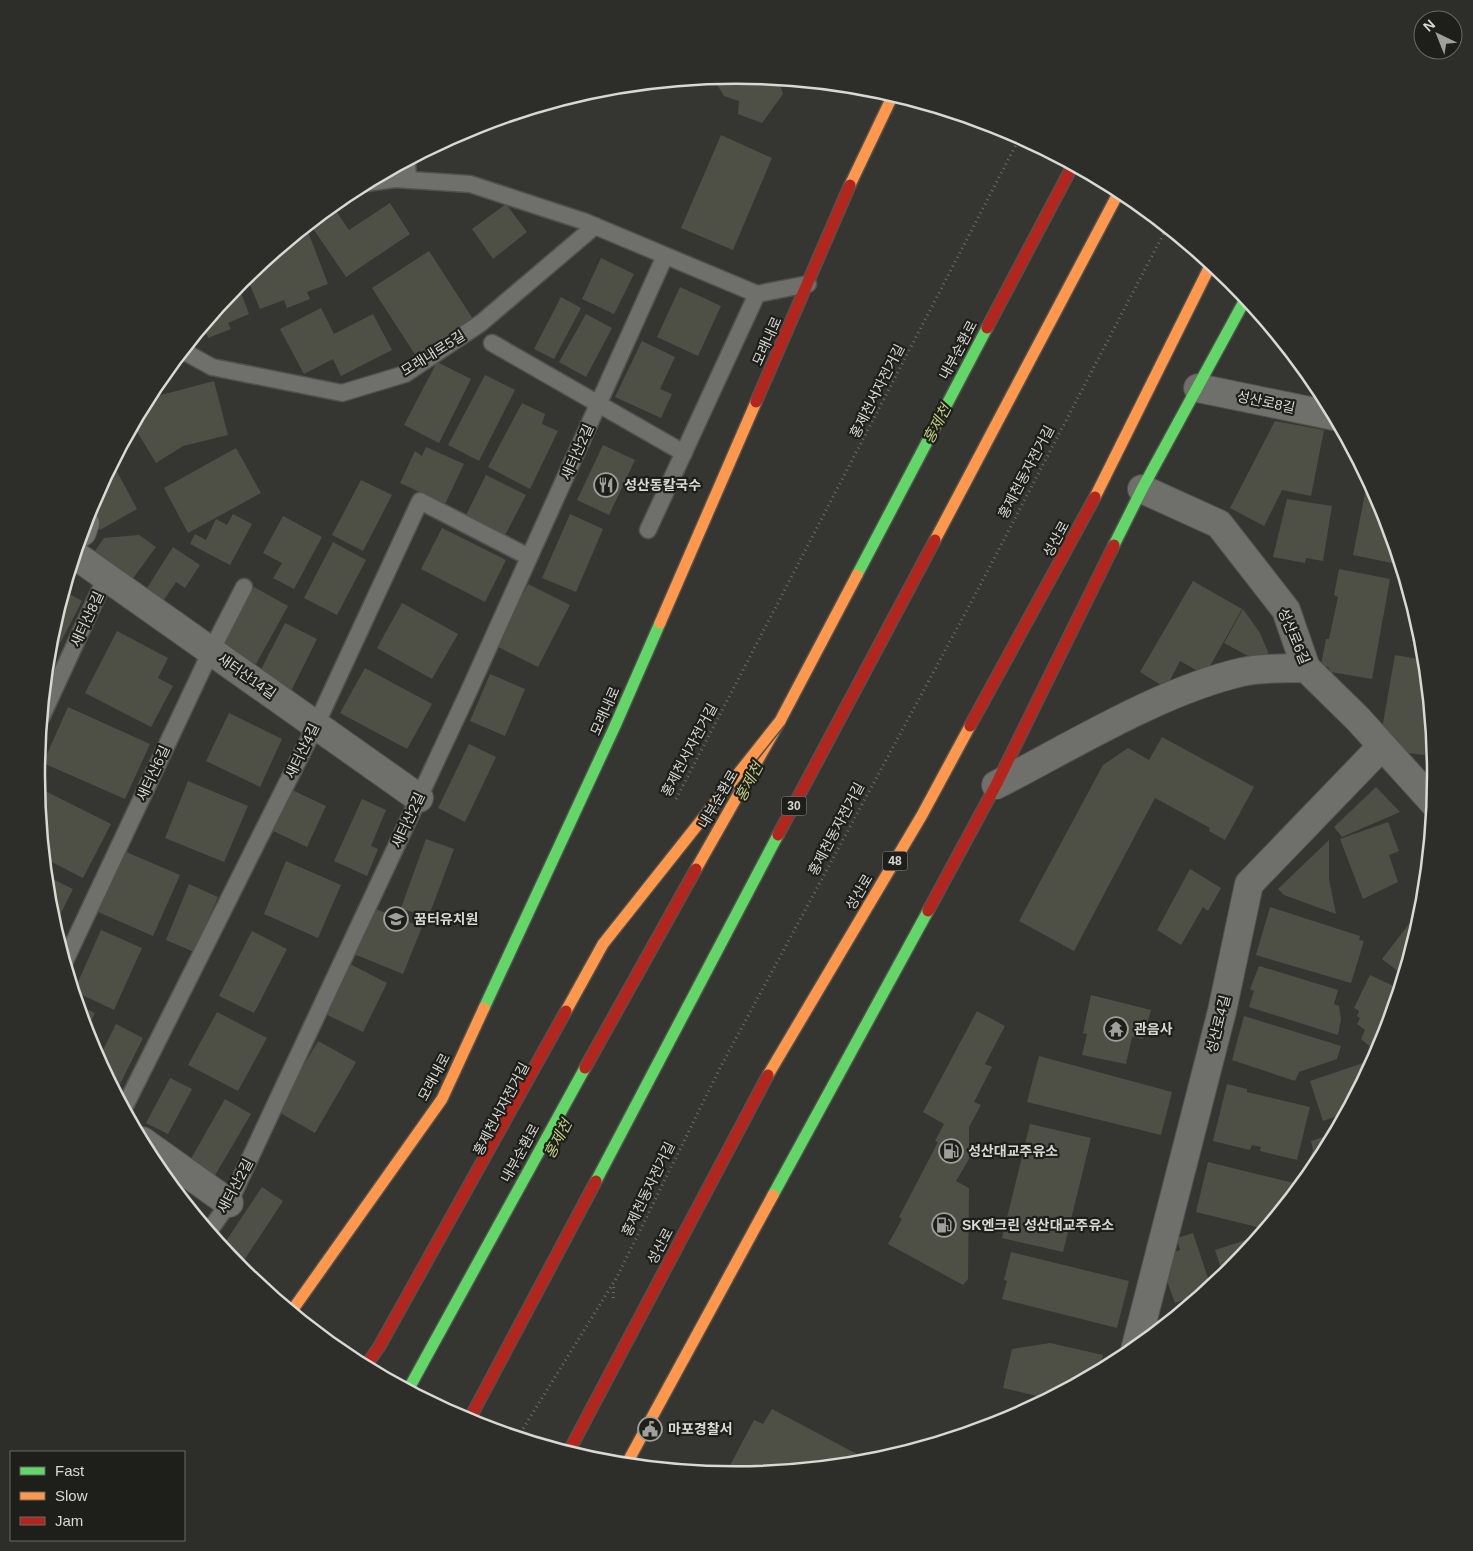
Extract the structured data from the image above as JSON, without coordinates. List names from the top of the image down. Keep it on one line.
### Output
{"streets":{"main road":["모래내로","내부순환로","성산로","30","48"],"street":["성산로8길","성산로6길","새터산14길","성산로4길"],"lane":["모래내로5길","새터산2길","새터산8길","새터산4길","새터산6길"],"path":["홍제천서자전거길","홍제천동자전거길"]},"crossings":[["새터산2길","새터산14길"],["새터산2길","새터산4길"],["새터산8길","새터산14길"],["성산로6길","성산로4길"],["새터산14길","새터산4길"],["새터산14길","새터산6길"]],"water":["홍제천"],"places":{"restaurant":["성산동칼국수"],"school or university":["꿈터유치원"],"temple":["관음사"],"fuel station":["성산대교주유소","SK엔크린 성산대교주유소"],"public building":["마포경찰서"]},"legend":["Fast","Slow","Jam"],"north":"top left"}
